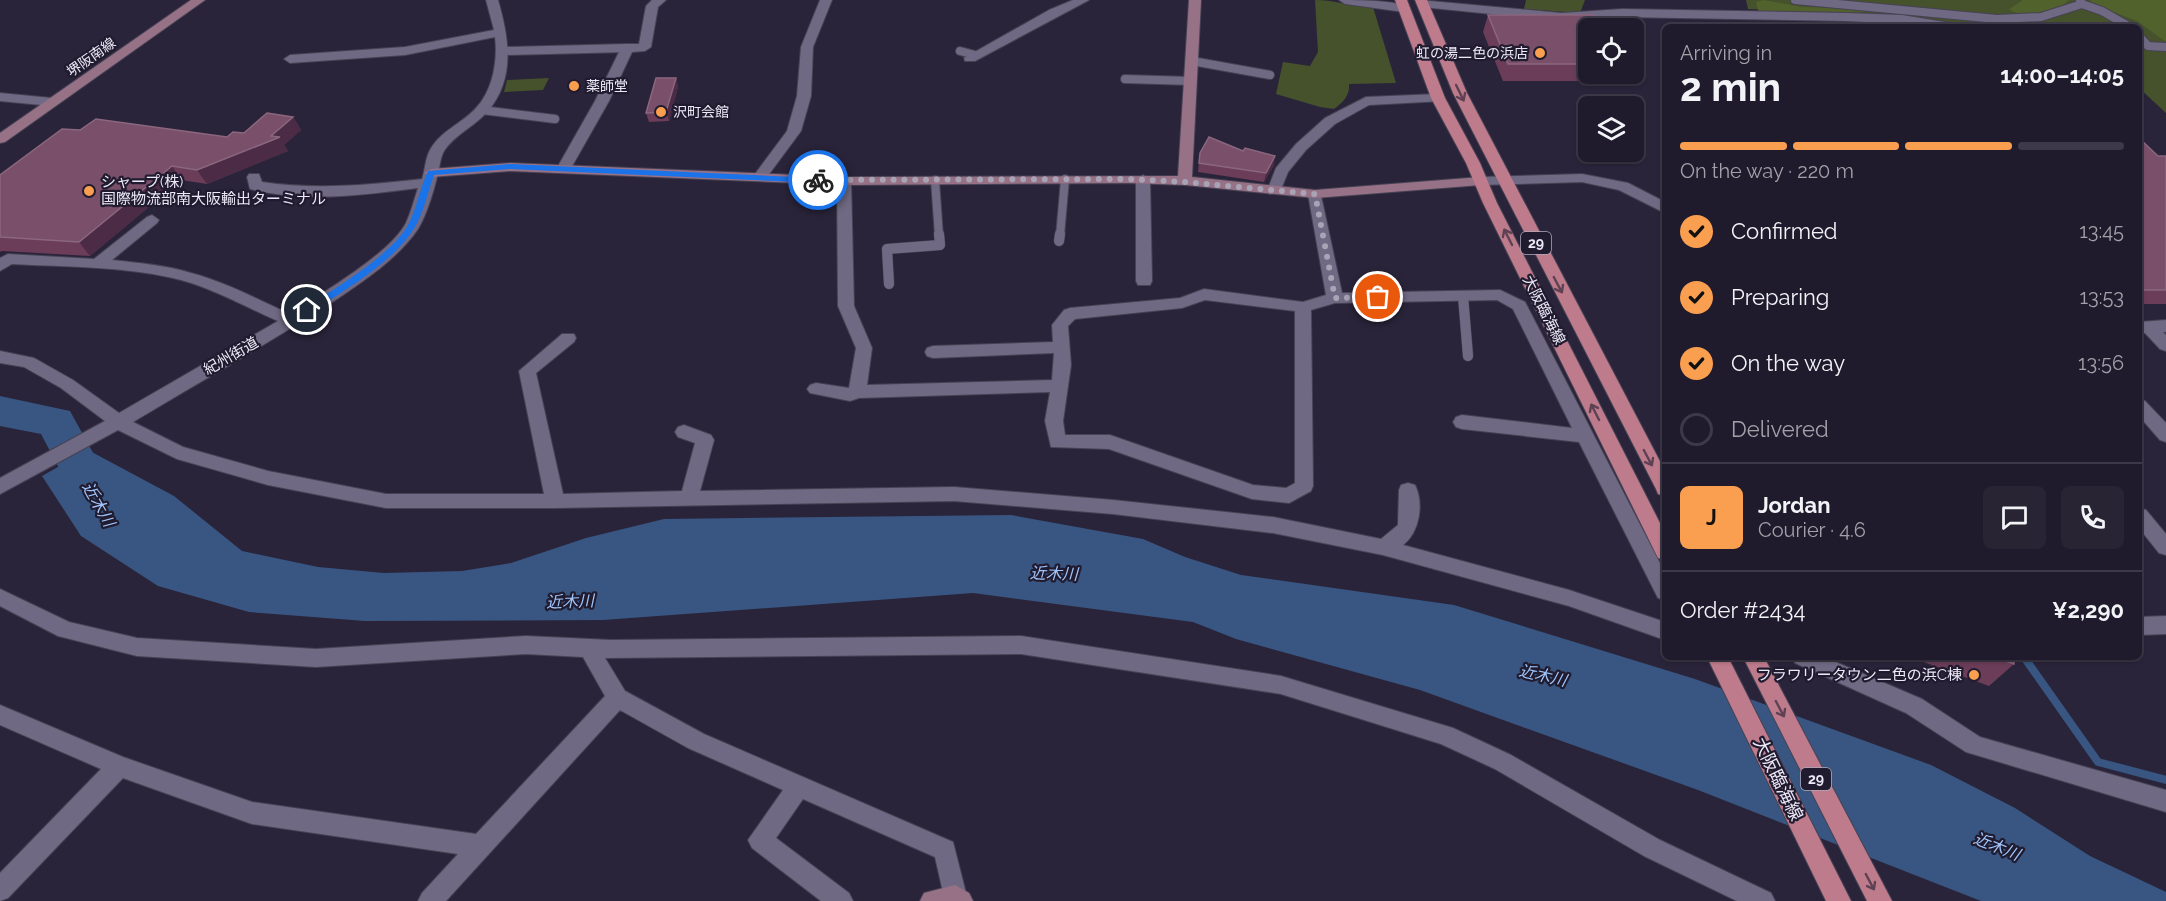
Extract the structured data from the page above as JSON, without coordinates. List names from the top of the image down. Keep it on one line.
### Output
{"streets":{"main road":["29","大阪臨海線"],"street":["堺阪南線","紀州街道"]},"water":["近木川"],"places":["虹の湯二色の浜店","薬師堂","沢町会館","シャープ(株) 国際物流部南大阪輸出ターミナル","フラワリータウン二色の浜C棟"],"page":{"heading":["2 min","Arriving in","14:00–14:05"],"panel":["Jordan","Courier · 4.6","Order #2434","¥2,290"],"bar":"On the way · 220 m","list":[["Confirmed","13:45"],["Preparing","13:53"],["On the way","13:56"],"Delivered"],"round":"J"}}
